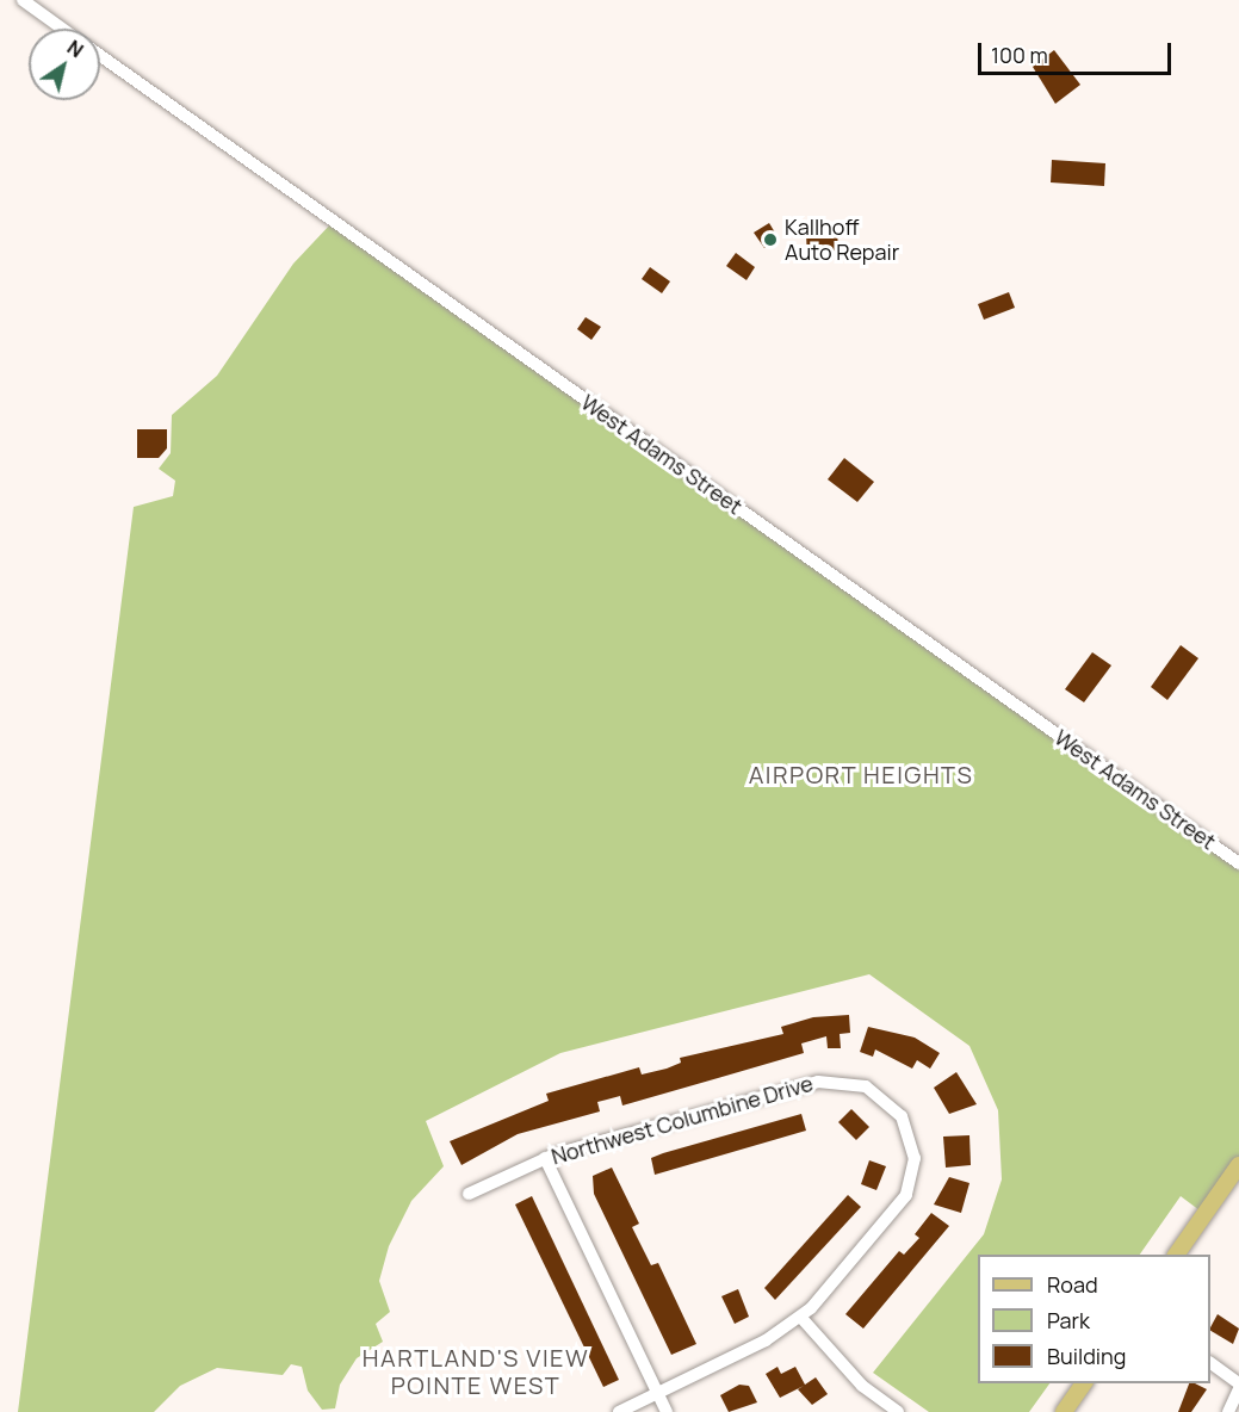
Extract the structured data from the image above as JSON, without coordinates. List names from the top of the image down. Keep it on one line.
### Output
{"streets":{"street":["West Adams Street","Northwest Columbine Drive"]},"districts":["AIRPORT HEIGHTS","HARTLAND'S VIEW POINTE WEST"],"places":["Kallhoff Auto Repair"],"legend":["Road","Park","Building"],"scale_bar":"100 m","north":"top right"}
